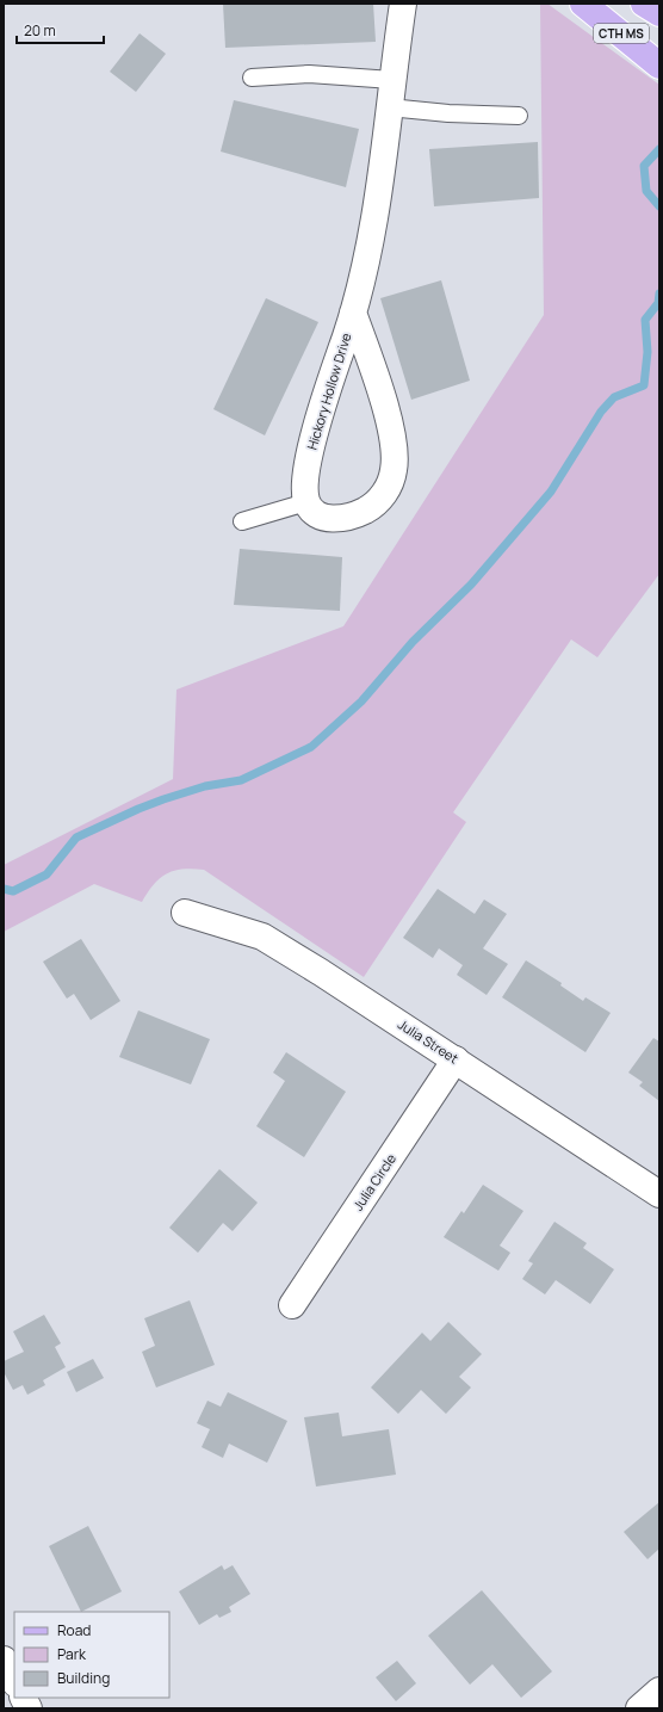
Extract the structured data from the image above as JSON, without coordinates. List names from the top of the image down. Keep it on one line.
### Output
{"streets":{"main road":["CTH MS"],"street":["Hickory Hollow Drive","Julia Street","Julia Circle"]},"crossings":[["Julia Street","Julia Circle"]],"legend":["Road","Park","Building"],"scale_bar":"20 m"}
